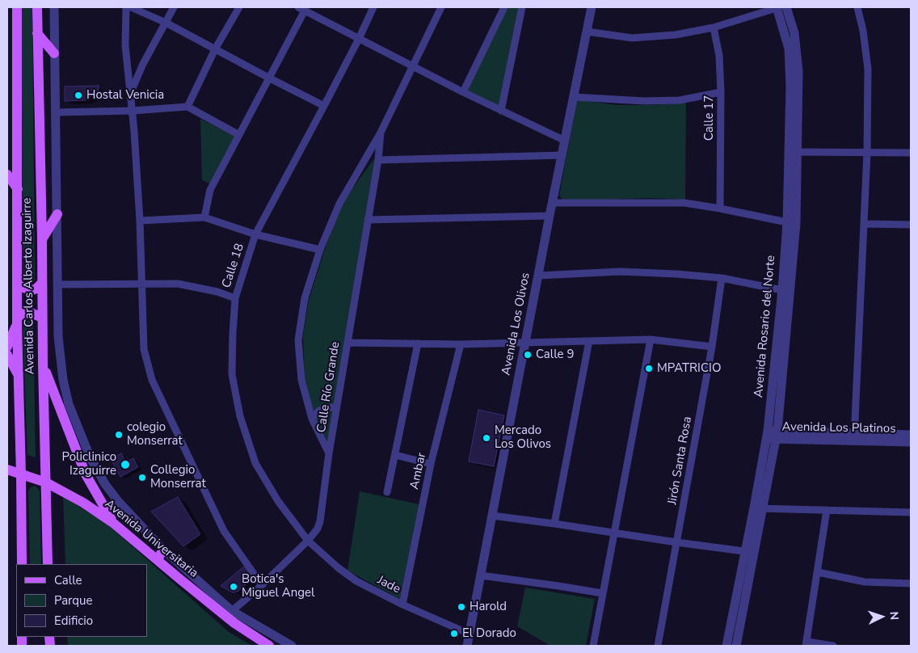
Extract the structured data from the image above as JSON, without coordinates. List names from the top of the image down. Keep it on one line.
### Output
{"streets":{"main road":["Avenida Carlos Alberto Izaguirre","Avenida Universitaria"],"street":["Calle 17","Calle 18","Avenida Los Olivos","Avenida Rosario del Norte","Calle Río Grande","Avenida Los Platinos","Jirón Santa Rosa","Ambar","Jade"]},"crossings":[["Calle 18","Calle Río Grande"],["Calle 18","Jade"],["Avenida Carlos Alberto Izaguirre","Avenida Universitaria"],["Avenida Los Olivos","Jade"],["Avenida Rosario del Norte","Avenida Los Platinos"],["Calle Río Grande","Avenida Universitaria"],["Calle Río Grande","Jade"],["Ambar","Jade"]],"places":["Hostal Venicia","Calle 9","MPATRICIO","colegio Monserrat","Mercado Los Olivos","Policlinico Izaguirre","Collegio Monserrat","Botica's Miguel Angel","Harold","El Dorado"],"legend":["Calle","Parque","Edificio"],"north":"right"}
